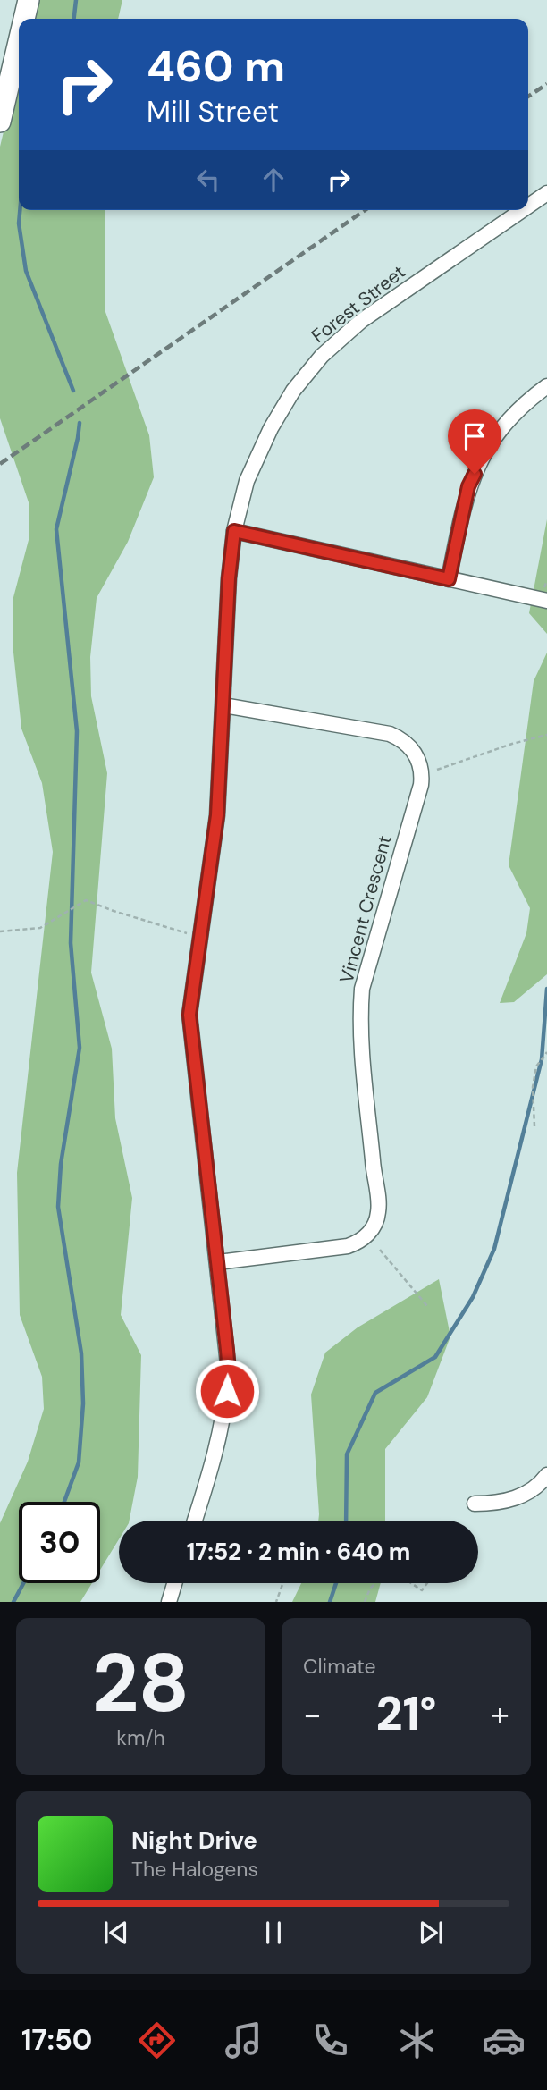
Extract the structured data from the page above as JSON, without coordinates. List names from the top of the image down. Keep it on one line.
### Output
{"streets":{"street":["Forest Street","Vincent Crescent"]},"crossings":[["Forest Street","Vincent Crescent"]],"page":{"turn":["460 m","Mill Street"],"limit":"30","trip":"17:52 · 2 min · 640 m","tile":[["28","km/h"],"Climate"],"heat":["−","21°","+"],"song":["Night Drive","The Halogens"],"tabs":"17:50"}}
